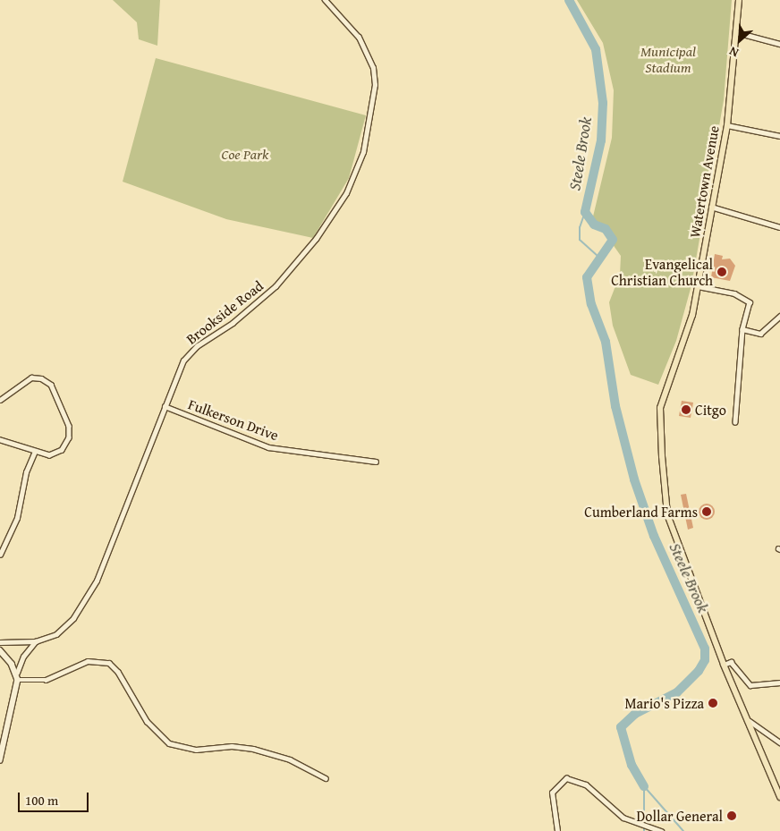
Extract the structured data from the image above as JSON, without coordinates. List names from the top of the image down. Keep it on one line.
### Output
{"streets":{"main road":["Watertown Avenue"],"street":["Brookside Road","Fulkerson Drive"]},"crossings":[["Brookside Road","Fulkerson Drive"]],"water":["Steele Brook"],"parks":["Municipal Stadium","Coe Park"],"places":["Evangelical Christian Church","Citgo","Cumberland Farms","Mario's Pizza","Dollar General"],"scale_bar":"100 m","north":"bottom left"}
